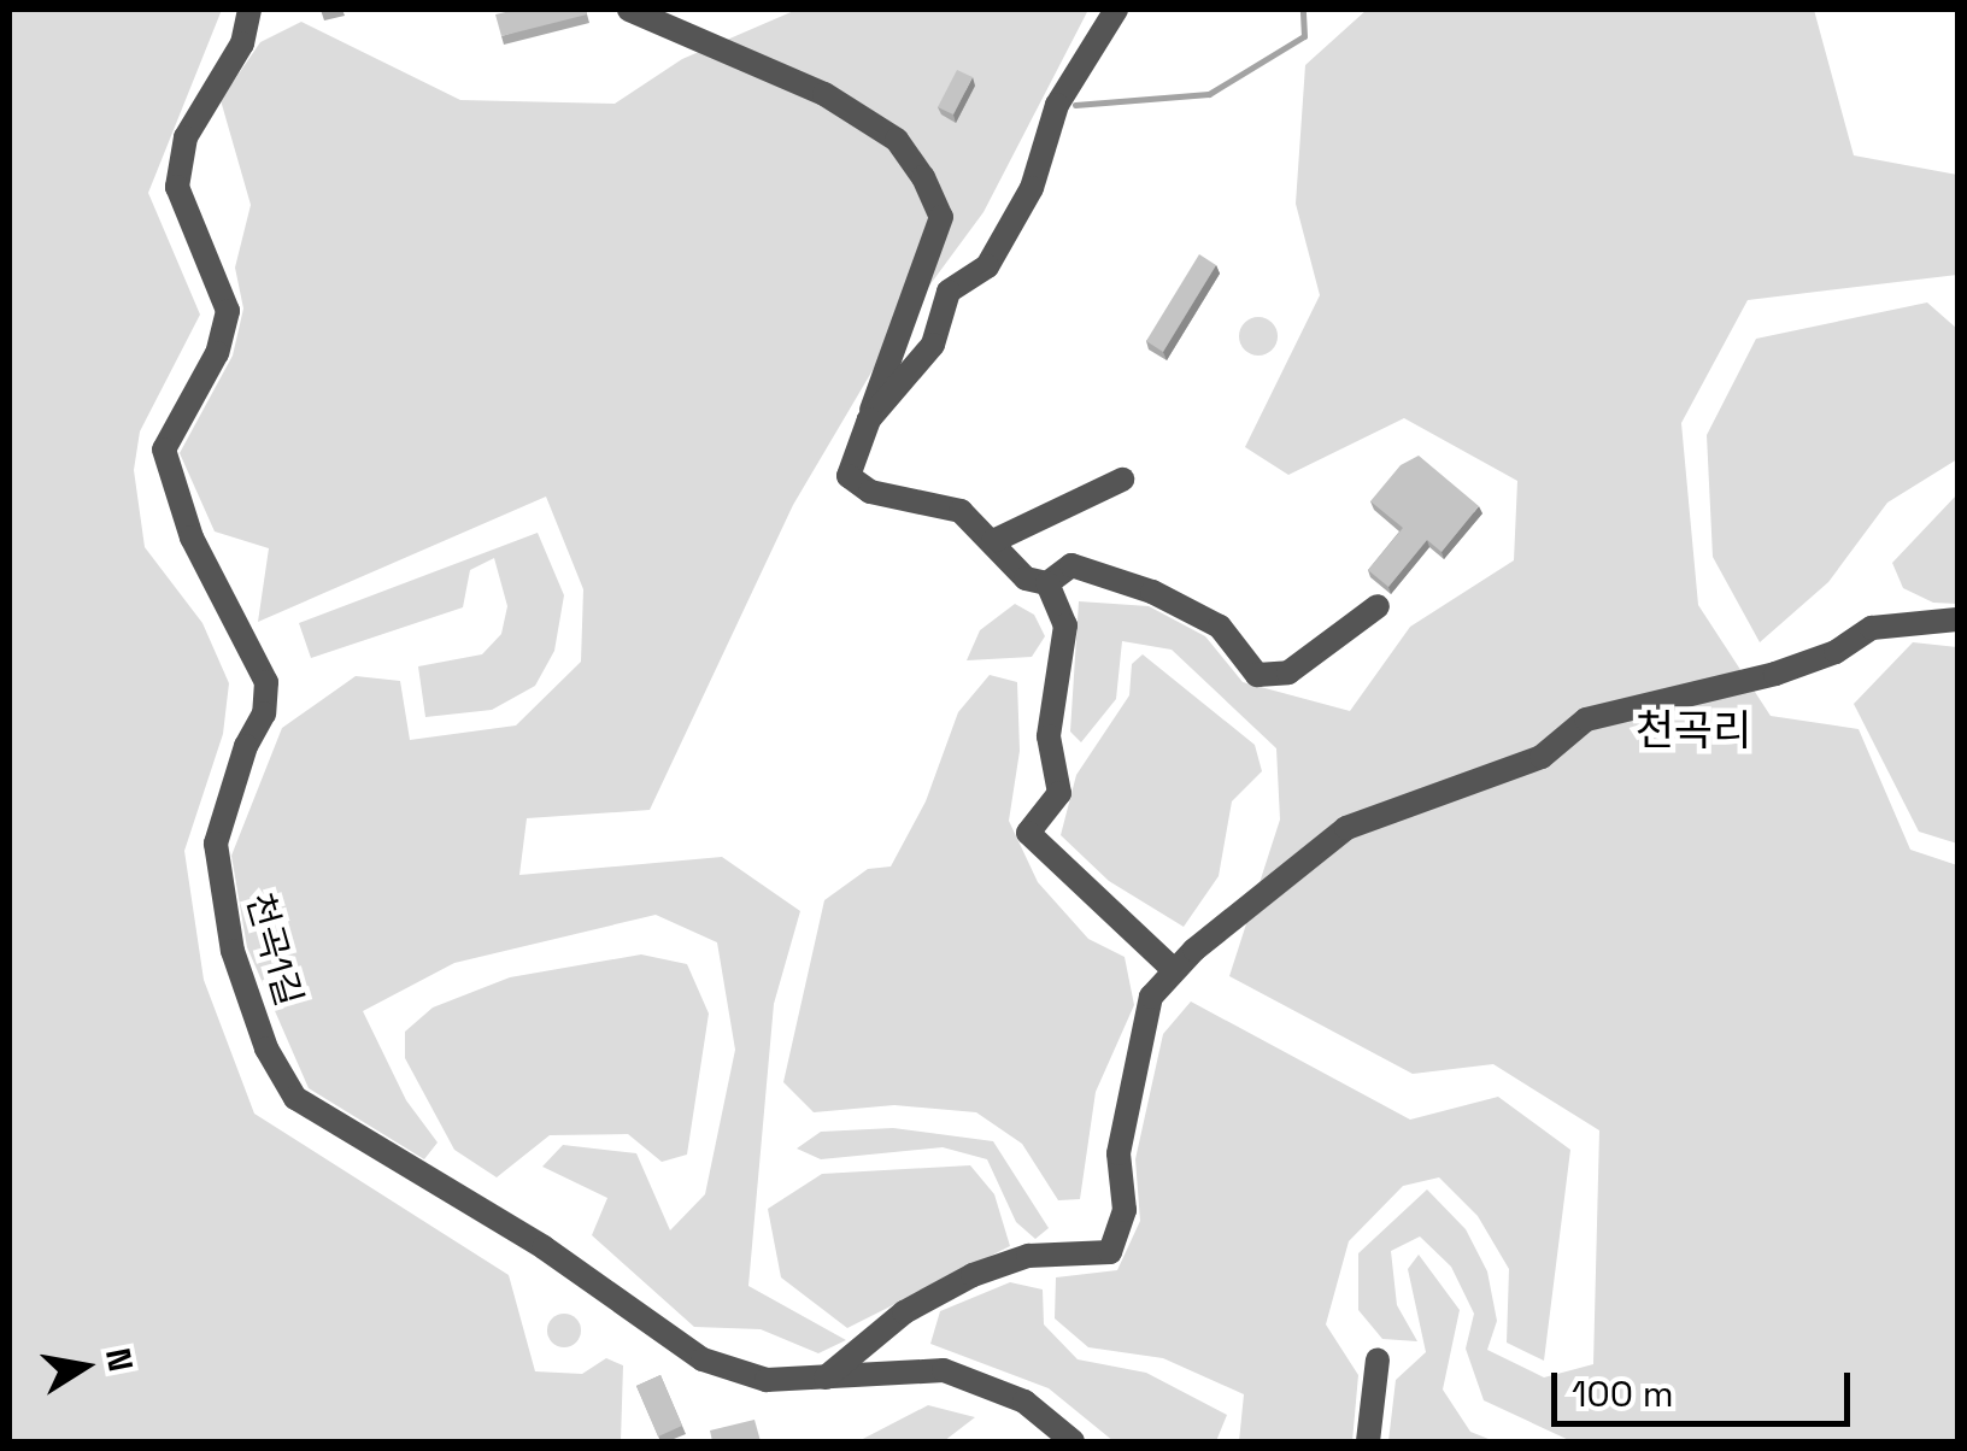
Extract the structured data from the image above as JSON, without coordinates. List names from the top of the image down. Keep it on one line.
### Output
{"streets":{"street":["천곡1길"]},"districts":["천곡리"],"scale_bar":"100 m","north":"right"}
